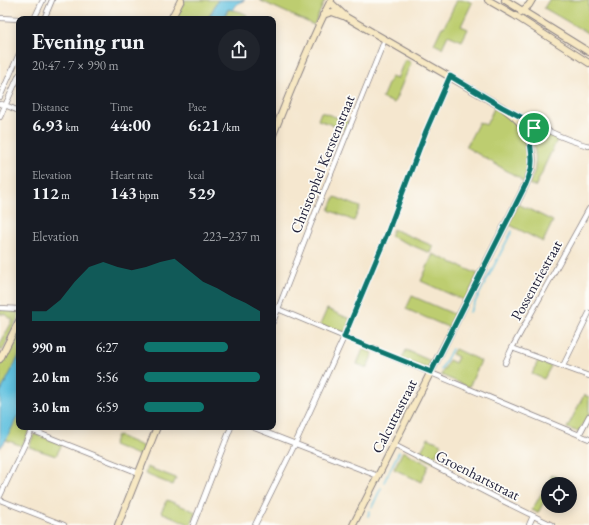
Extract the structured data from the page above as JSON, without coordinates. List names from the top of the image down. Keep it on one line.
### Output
{"streets":{"street":["Christophel Kerstenstraat","Possentriestraat","Calcuttastraat","Groenhartstraat"]},"crossings":[["Christophel Kerstenstraat","Calcuttastraat"],["Calcuttastraat","Groenhartstraat"]],"page":{"heading":["Evening run","20:47 · 7 × 990 m"],"stats":[["Distance","6.93 km"],["Time","44:00"],["Pace","6:21 /km"],["Elevation","112 m"],["Heart rate","143 bpm"],["kcal","529"]],"chart":["Elevation","223–237 m"],"list":[{"name":"990 m","note":"6:27"},{"name":"2.0 km","note":"5:56"},{"name":"3.0 km","note":"6:59"}]}}
